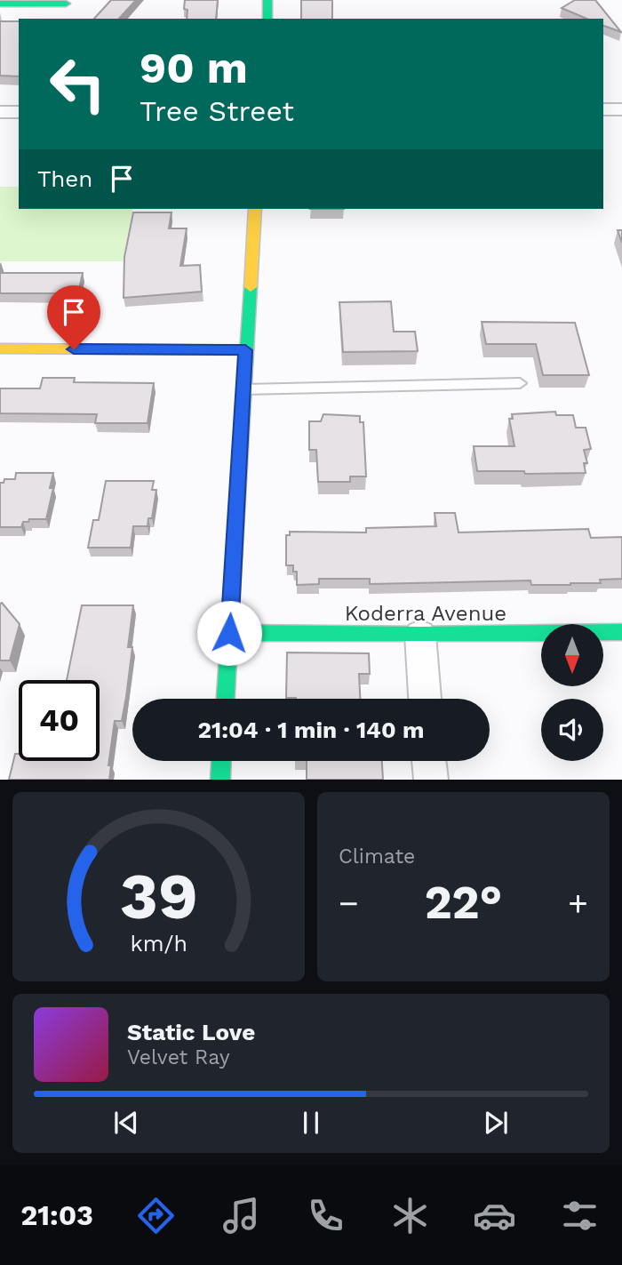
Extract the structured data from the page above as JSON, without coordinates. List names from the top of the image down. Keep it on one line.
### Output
{"streets":{"street":["Koderra Avenue"]},"north":"bottom","page":{"turn":["90 m","Tree Street"],"then":"Then","limit":"40","trip":"21:04 · 1 min · 140 m","tile":"Climate","heat":["−","22°","+"],"song":["Static Love","Velvet Ray"],"tabs":"21:03","gauge":["39","km/h"]}}
